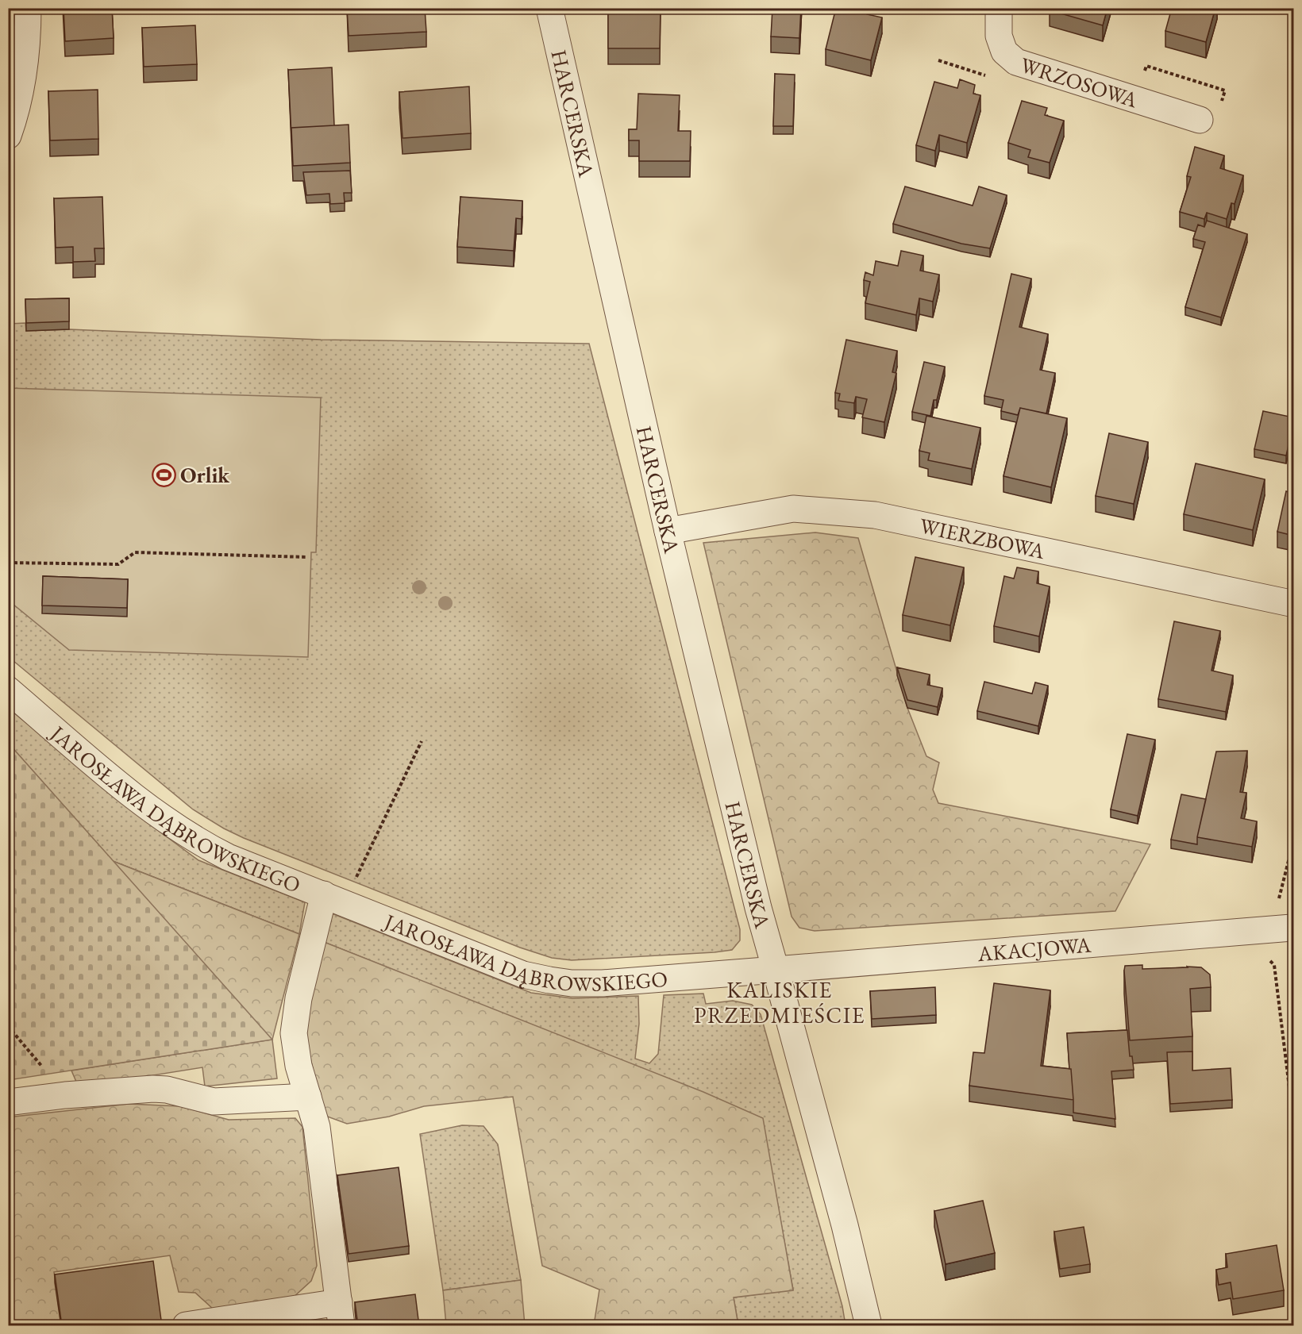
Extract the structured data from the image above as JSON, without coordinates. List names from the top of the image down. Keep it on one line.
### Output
{"streets":{"street":["WRZOSOWA","HARCERSKA","WIERZBOWA","JAROSŁAWA DĄBROWSKIEGO","AKACJOWA"]},"crossings":[["HARCERSKA","WIERZBOWA"],["HARCERSKA","JAROSŁAWA DĄBROWSKIEGO"],["HARCERSKA","AKACJOWA"],["JAROSŁAWA DĄBROWSKIEGO","AKACJOWA"]],"districts":["KALISKIE PRZEDMIEŚCIE"],"places":{"sports":["Orlik"]}}
